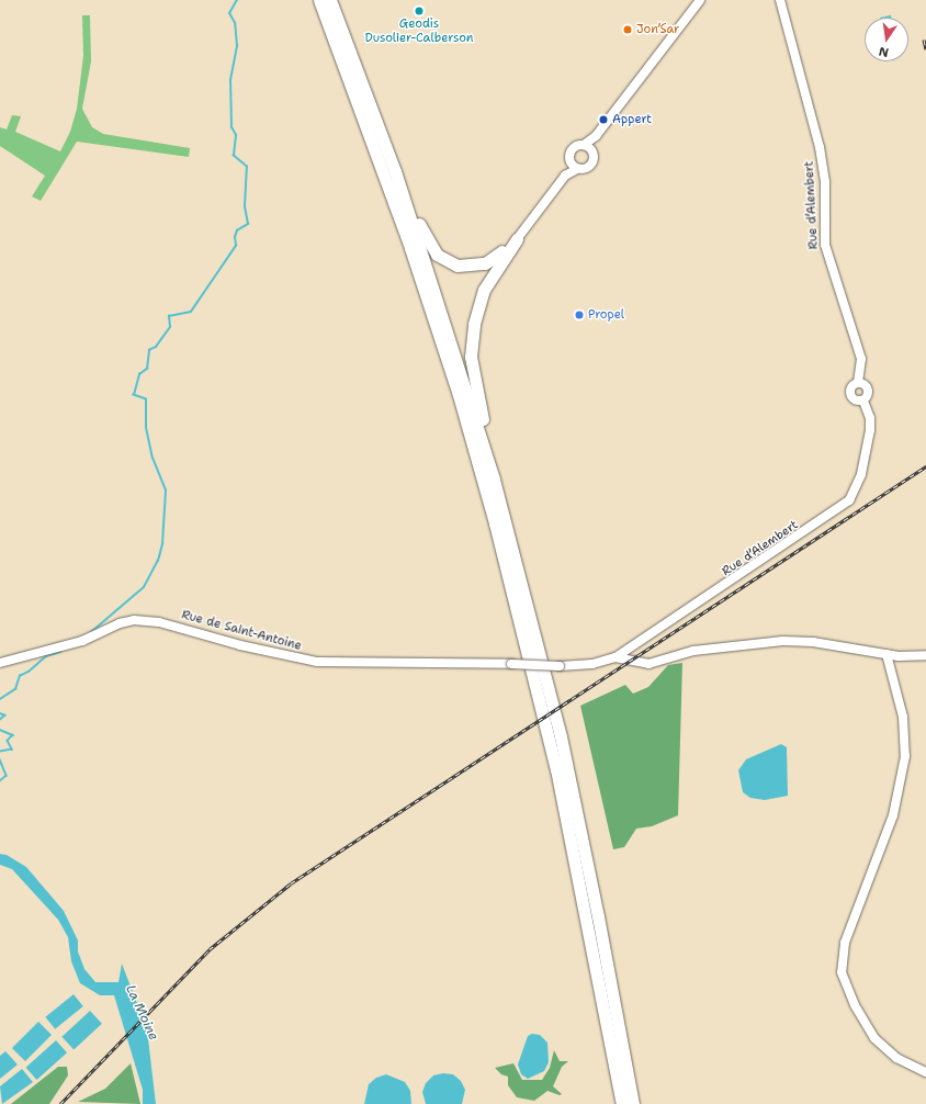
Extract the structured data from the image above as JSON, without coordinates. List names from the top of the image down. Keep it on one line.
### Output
{"streets":{"street":["Rue d’Alembert","Rue de Saint-Antoine"]},"crossings":[["Rue d’Alembert","Rue de Saint-Antoine"]],"water":["La Moine"],"places":["Geodis Dusolier-Calberson","Jon’Sar","Appert","Propel"],"north":"bottom"}
